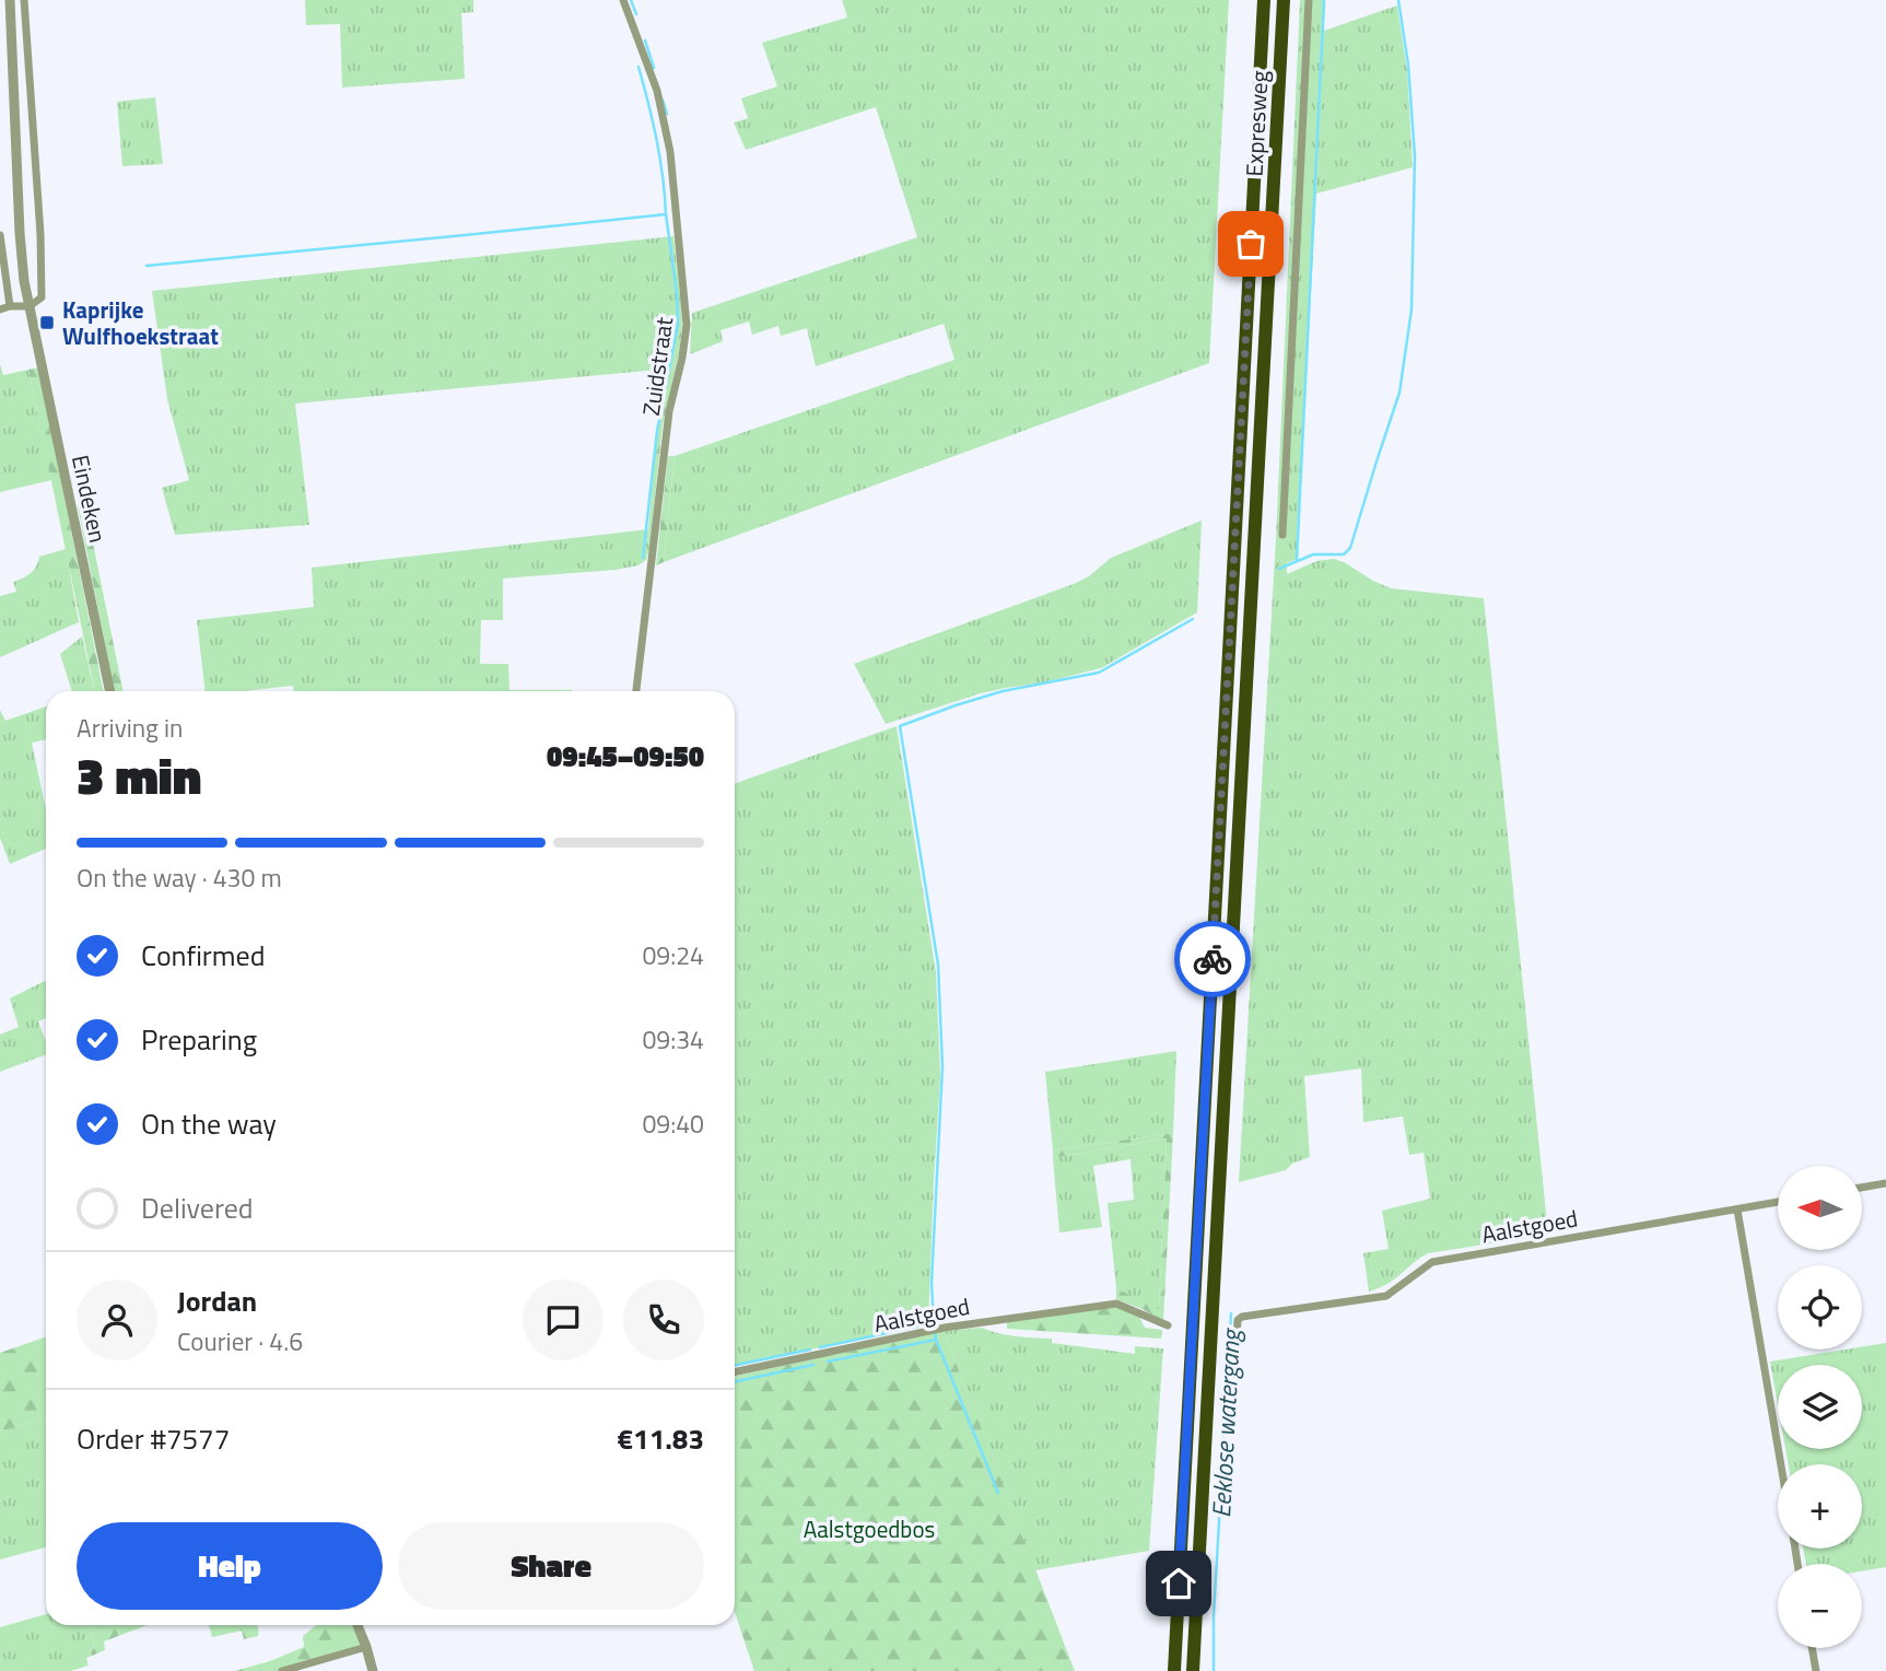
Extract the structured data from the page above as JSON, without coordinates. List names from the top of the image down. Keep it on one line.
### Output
{"streets":{"highway":["Expresweg"],"street":["Zuidstraat","Eindeken","Aalstgoed"]},"water":["Eeklose watergang"],"parks":["Aalstgoedbos"],"places":{"transit":["Kaprijke Wulfhoekstraat"]},"north":"left","page":{"heading":["3 min","Arriving in","09:45–09:50"],"panel":["Jordan","Courier · 4.6","Order #7577","€11.83"],"bar":"On the way · 430 m","list":[["Confirmed","09:24"],["Preparing","09:34"],["On the way","09:40"],"Delivered"],"map_buttons":["+","−"],"buttons":["Help","Share"]}}
